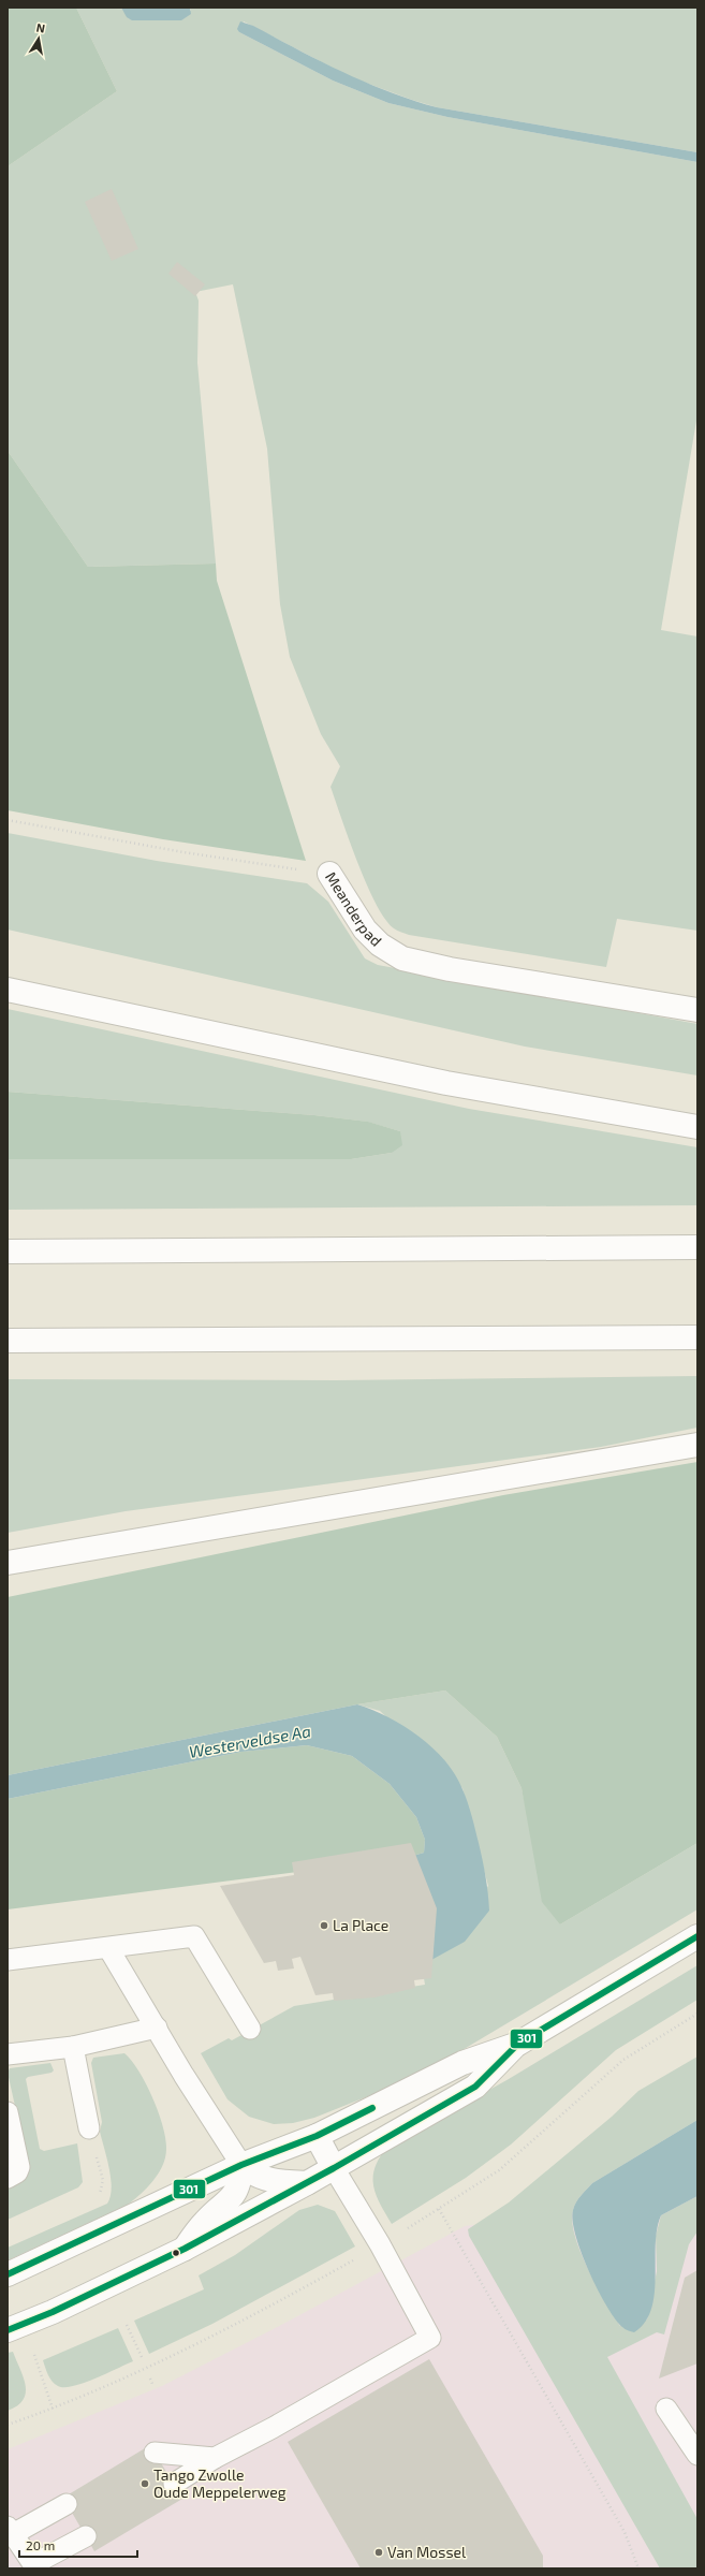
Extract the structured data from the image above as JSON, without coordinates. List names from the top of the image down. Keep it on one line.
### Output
{"streets":{"main road":["Meanderpad"]},"water":["Westerveldse Aa"],"places":["La Place","Tango Zwolle Oude Meppelerweg","Van Mossel"],"lines":["transit line 301"],"scale_bar":"20 m","north":"top"}
